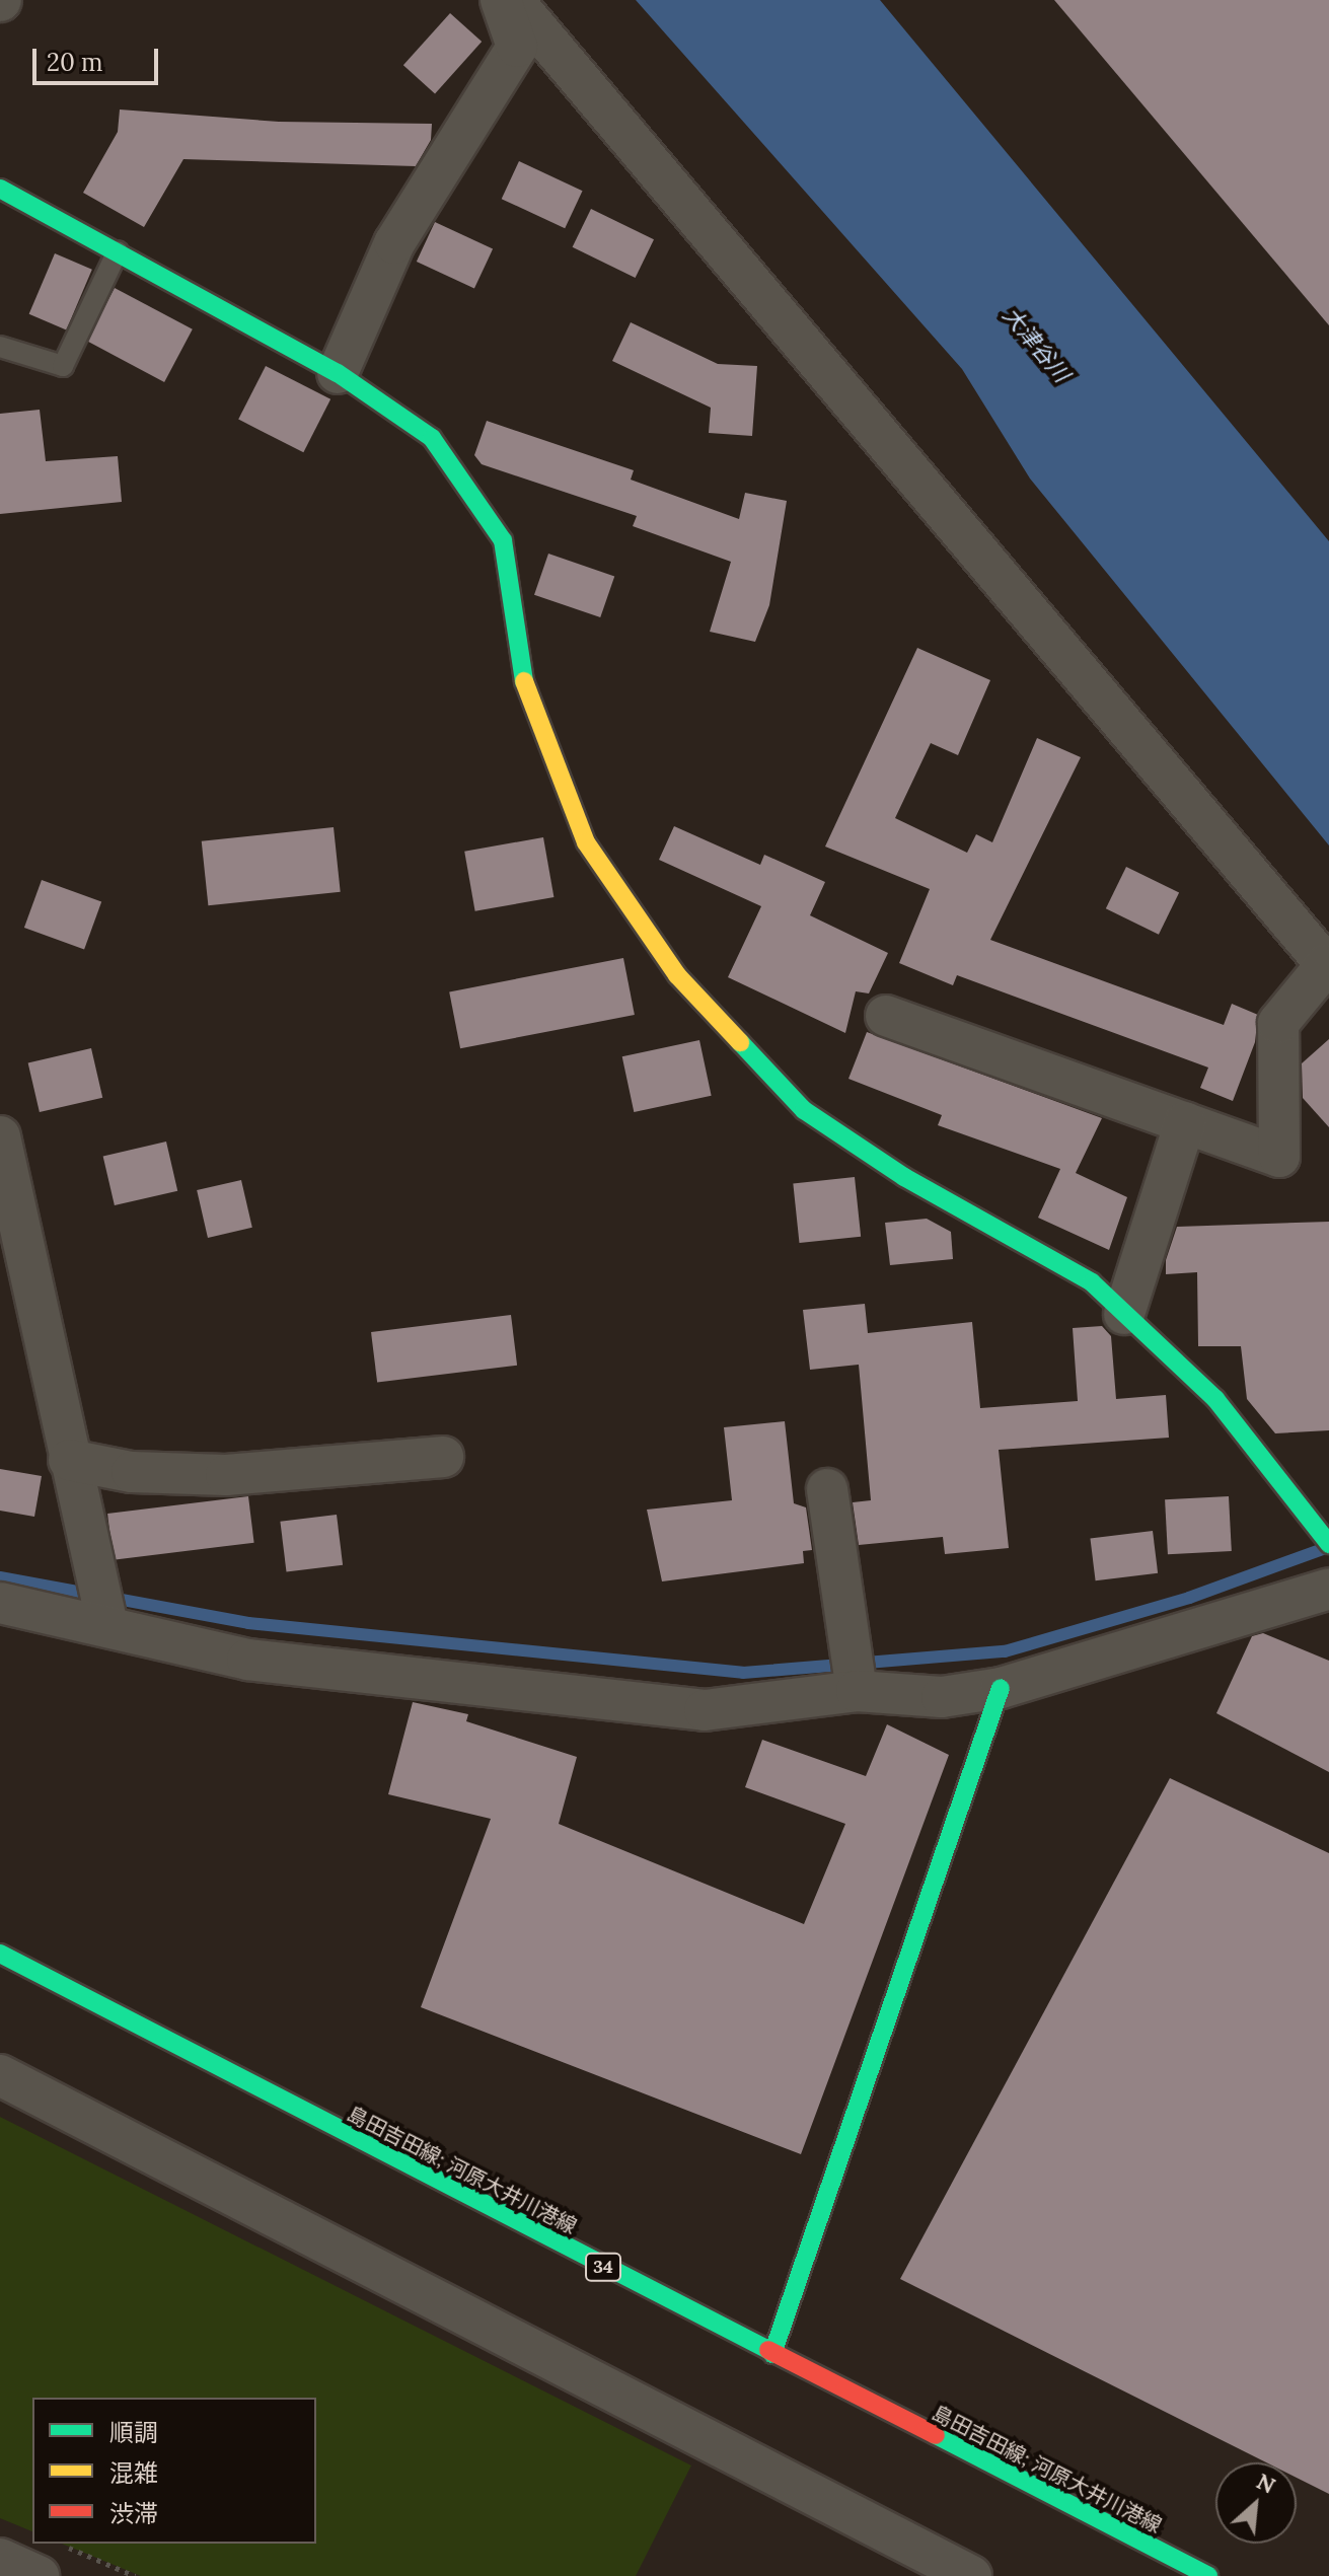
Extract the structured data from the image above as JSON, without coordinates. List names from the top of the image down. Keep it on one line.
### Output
{"streets":{"street":["島田吉田線; 河原大井川港線","34"]},"water":["大津谷川"],"legend":["順調","混雑","渋滞"],"scale_bar":"20 m","north":"top right"}
